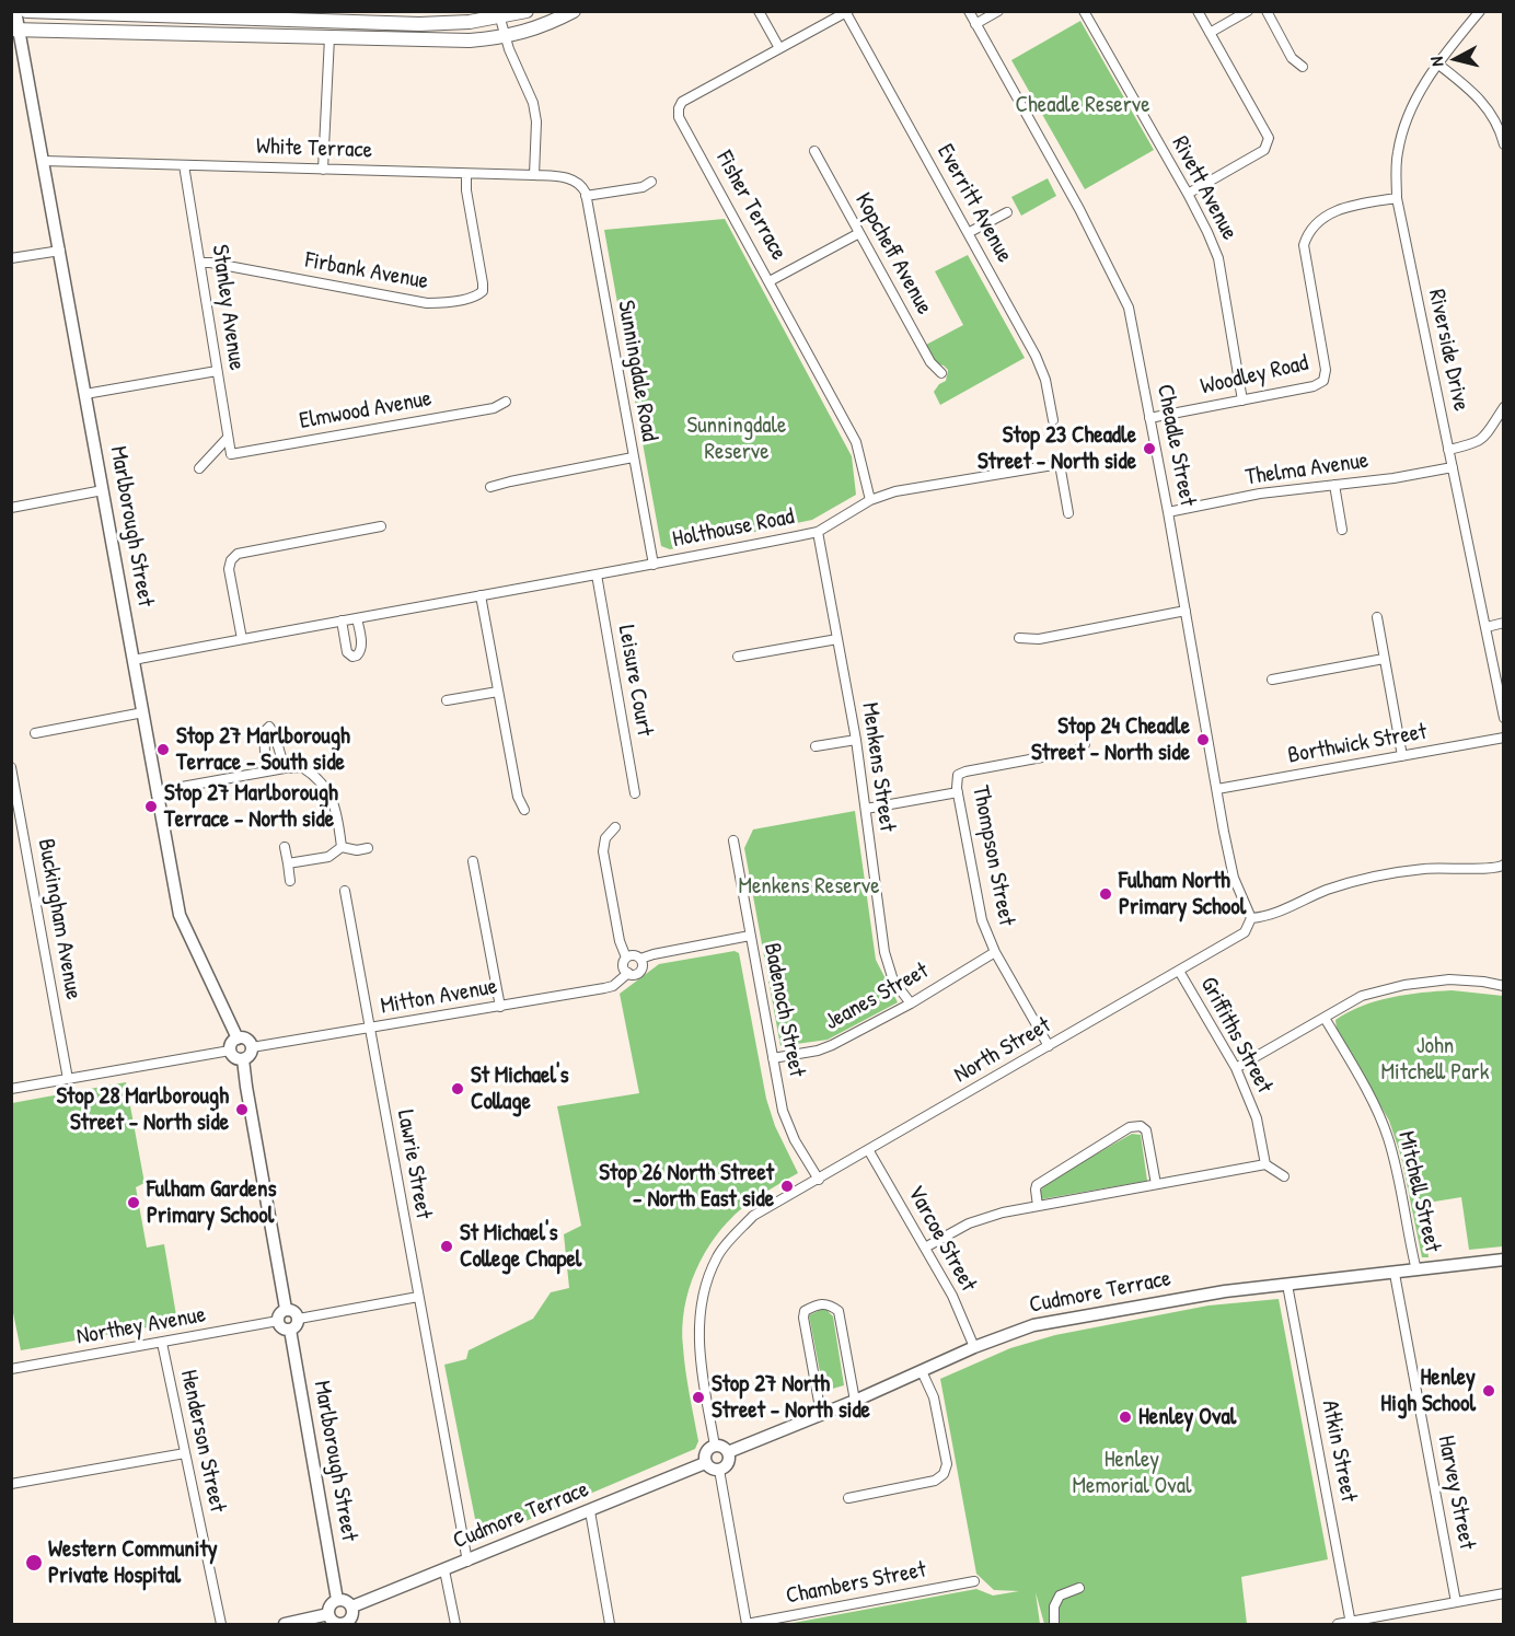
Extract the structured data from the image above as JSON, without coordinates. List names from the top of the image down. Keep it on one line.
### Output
{"streets":{"street":["White Terrace","Rivett Avenue","Everritt Avenue","Fisher Terrace","Kopcheff Avenue","Firbank Avenue","Stanley Avenue","Riverside Drive","Sunningdale Road","Woodley Road","Elmwood Avenue","Cheadle Street","Thelma Avenue","Marlborough Street","Holthouse Road","Leisure Court","Borthwick Street","Menkens Street","Thompson Street","Buckingham Avenue","Mitton Avenue","Jeanes Street","Badenoch Street","Griffiths Street","North Street","Lawrie Street","Mitchell Street","Varcoe Street","Cudmore Terrace","Northey Avenue","Henderson Street","Atkin Street","Harvey Street","Chambers Street"]},"crossings":[["White Terrace","Firbank Avenue"],["White Terrace","Stanley Avenue"],["White Terrace","Sunningdale Road"],["White Terrace","Marlborough Street"],["Rivett Avenue","Woodley Road"],["Everritt Avenue","Fisher Terrace"],["Fisher Terrace","Holthouse Road"],["Firbank Avenue","Stanley Avenue"],["Stanley Avenue","Elmwood Avenue"],["Riverside Drive","Woodley Road"],["Riverside Drive","Thelma Avenue"],["Sunningdale Road","Holthouse Road"],["Woodley Road","Cheadle Street"],["Cheadle Street","Thelma Avenue"],["Cheadle Street","Borthwick Street"],["Cheadle Street","North Street"],["Marlborough Street","Holthouse Road"],["Marlborough Street","Mitton Avenue"],["Marlborough Street","Cudmore Terrace"],["Marlborough Street","Northey Avenue"],["Holthouse Road","Leisure Court"],["Holthouse Road","Menkens Street"],["Menkens Street","Jeanes Street"],["Thompson Street","Jeanes Street"],["Thompson Street","North Street"],["Mitton Avenue","Lawrie Street"],["Jeanes Street","Badenoch Street"],["Badenoch Street","North Street"],["Griffiths Street","North Street"],["North Street","Varcoe Street"],["North Street","Cudmore Terrace"],["Lawrie Street","Cudmore Terrace"],["Mitchell Street","Cudmore Terrace"],["Varcoe Street","Cudmore Terrace"],["Cudmore Terrace","Atkin Street"],["Cudmore Terrace","Harvey Street"],["Northey Avenue","Henderson Street"]],"parks":["Cheadle Reserve","Sunningdale Reserve","Menkens Reserve","John Mitchell Park","Henley Memorial Oval"],"places":["Stop 23 Cheadle Street - North side","Stop 24 Cheadle Street - North side","Stop 27 Marlborough Terrace - South side","Stop 27 Marlborough Terrace - North side","Fulham North Primary School","St Michael's Collage","Stop 28 Marlborough Street - North side","Stop 26 North Street - North East side","Fulham Gardens Primary School","St Michael's College Chapel","Henley High School","Stop 27 North Street - North side","Henley Oval","Western Community Private Hospital"],"north":"left"}
